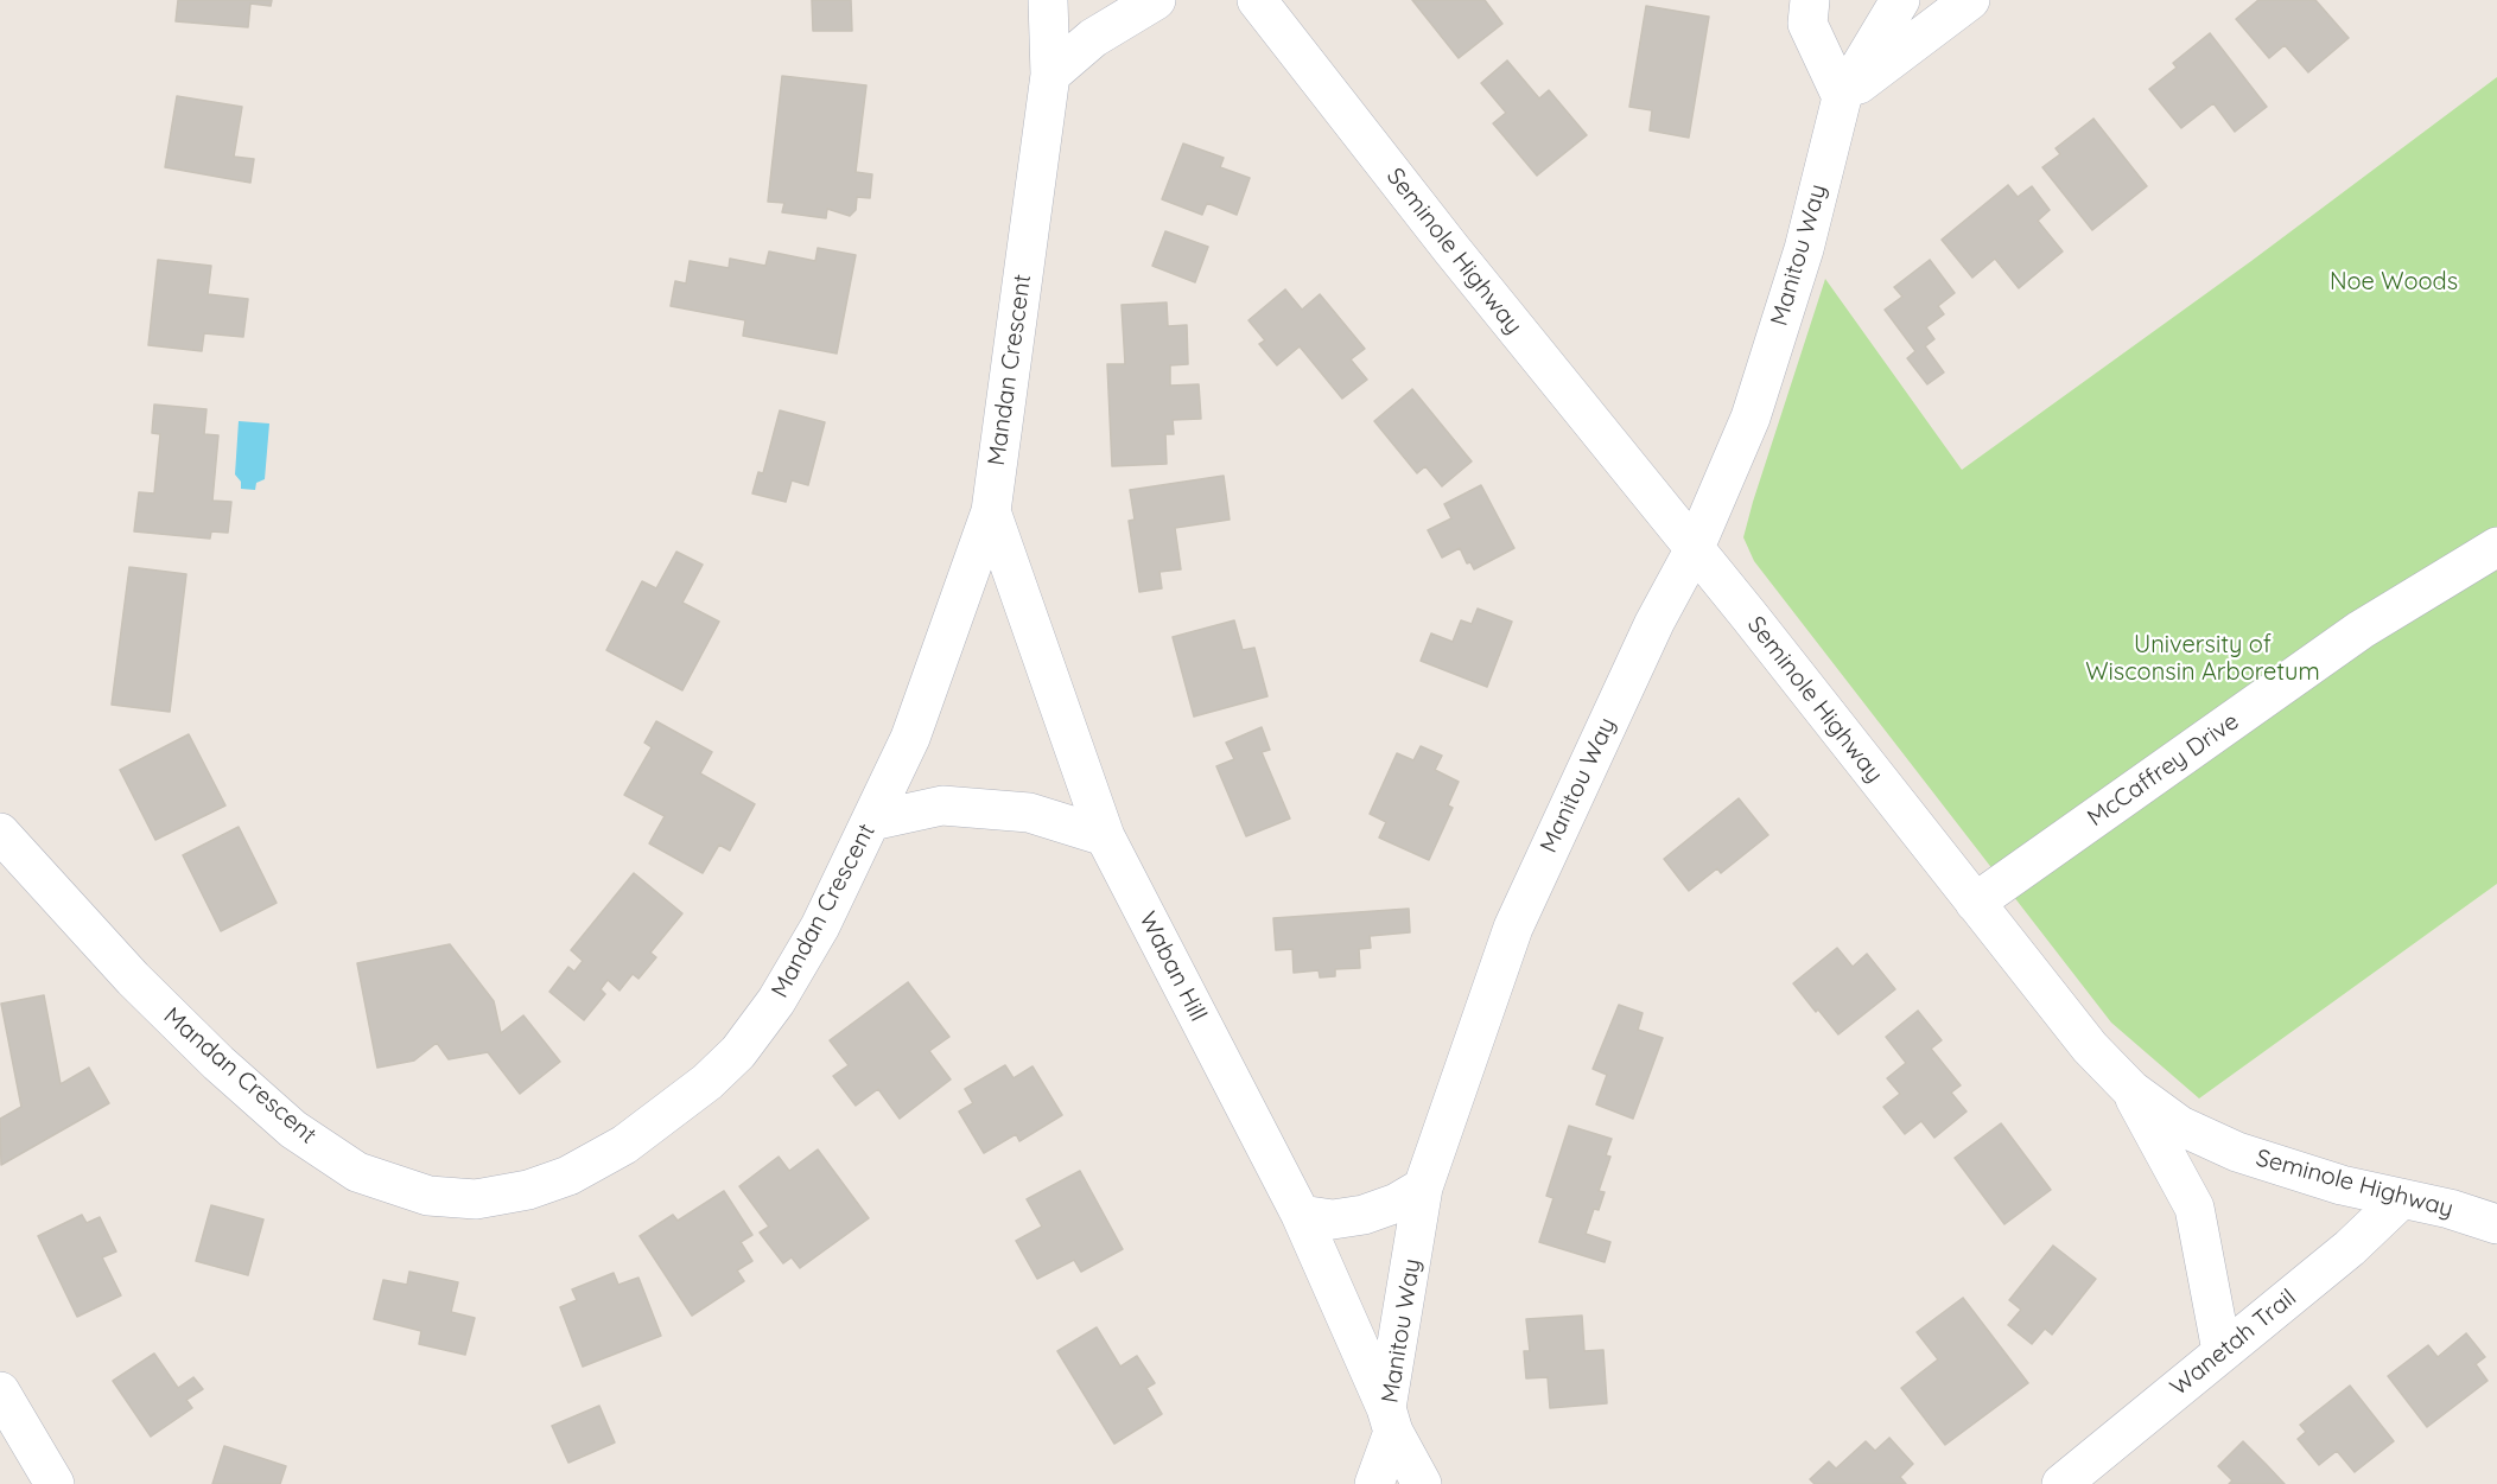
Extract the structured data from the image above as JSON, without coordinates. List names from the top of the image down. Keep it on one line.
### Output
{"streets":{"street":["Seminole Highway","Manitou Way","Mandan Crescent","McCaffrey Drive","Waban Hill","Wanetah Trail"]},"crossings":[["Seminole Highway","Manitou Way"],["Seminole Highway","McCaffrey Drive"],["Seminole Highway","Wanetah Trail"],["Manitou Way","Waban Hill"],["Mandan Crescent","Waban Hill"]],"parks":["Noe Woods","University of Wisconsin Arboretum"]}
